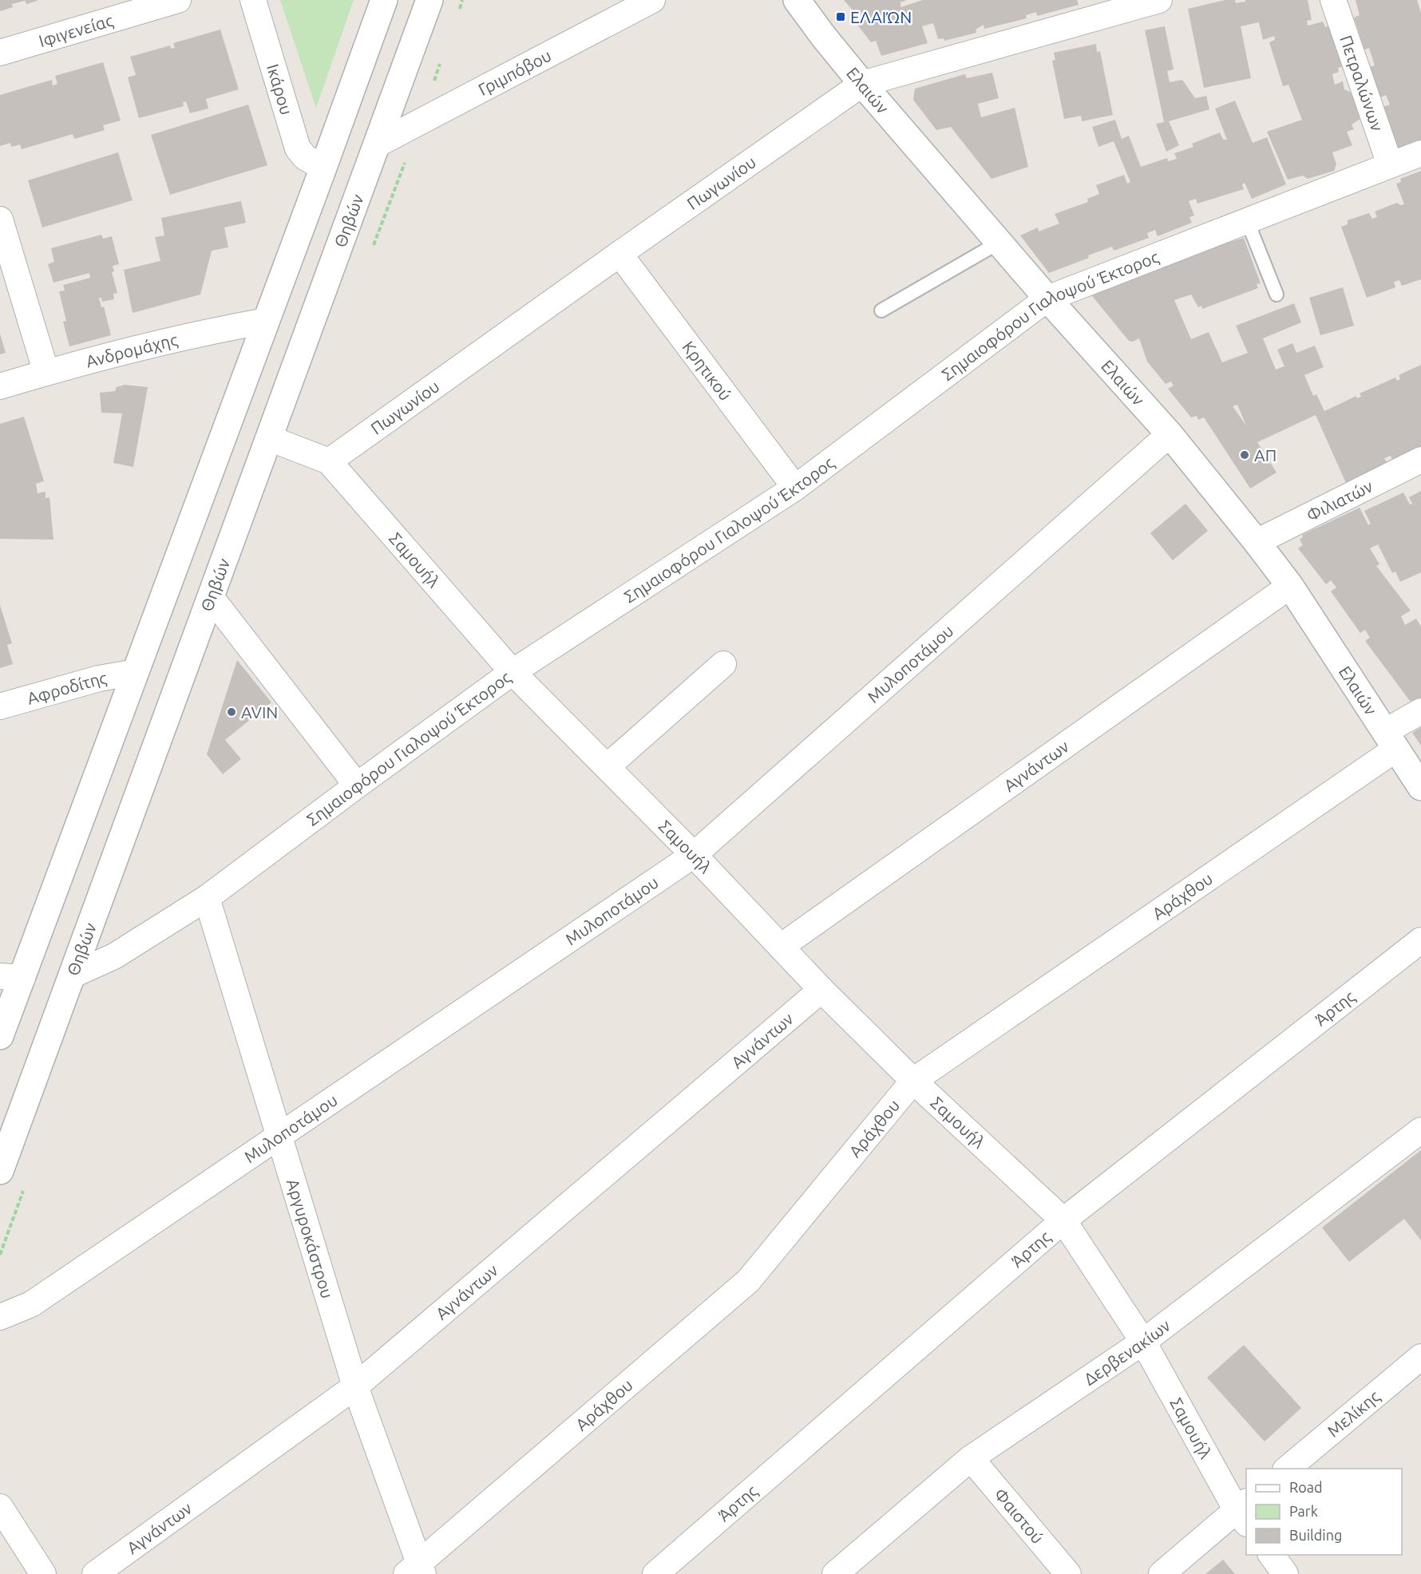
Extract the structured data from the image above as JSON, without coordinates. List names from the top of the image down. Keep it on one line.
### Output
{"streets":{"main road":["Ελαιών","Θηβών"],"street":["Ιφιγενείας","Γριμπόβου","Πετραλώνων","Ικάρου","Πωγωνίου","Σημαιοφόρου Γιαλοψού Έκτορος","Ανδρομάχης","Κρητικού","Φιλιατών","Σαμουήλ","Μυλοποτάμου","Αφροδίτης","Αγνάντων","Αράχθου","Άρτης","Αργυροκάστρου","Δερβενακίων","Μελίκης","Φαιστού"]},"crossings":[["Γριμπόβου","Θηβών"],["Πετραλώνων","Σημαιοφόρου Γιαλοψού Έκτορος"],["Ελαιών","Πωγωνίου"],["Ελαιών","Σημαιοφόρου Γιαλοψού Έκτορος"],["Ελαιών","Φιλιατών"],["Ελαιών","Μυλοποτάμου"],["Ελαιών","Αγνάντων"],["Ελαιών","Αράχθου"],["Πωγωνίου","Κρητικού"],["Πωγωνίου","Σαμουήλ"],["Θηβών","Σημαιοφόρου Γιαλοψού Έκτορος"],["Θηβών","Σαμουήλ"],["Σημαιοφόρου Γιαλοψού Έκτορος","Κρητικού"],["Σημαιοφόρου Γιαλοψού Έκτορος","Σαμουήλ"],["Σημαιοφόρου Γιαλοψού Έκτορος","Αργυροκάστρου"],["Σαμουήλ","Μυλοποτάμου"],["Σαμουήλ","Αγνάντων"],["Σαμουήλ","Αράχθου"],["Σαμουήλ","Άρτης"],["Σαμουήλ","Δερβενακίων"],["Μυλοποτάμου","Αργυροκάστρου"],["Αγνάντων","Αργυροκάστρου"],["Αράχθου","Αργυροκάστρου"],["Δερβενακίων","Φαιστού"]],"places":{"transit":["ΕΛΑΙΏΝ"],"other":["ΑΠ","AVIN"]},"legend":["Road","Park","Building"]}
